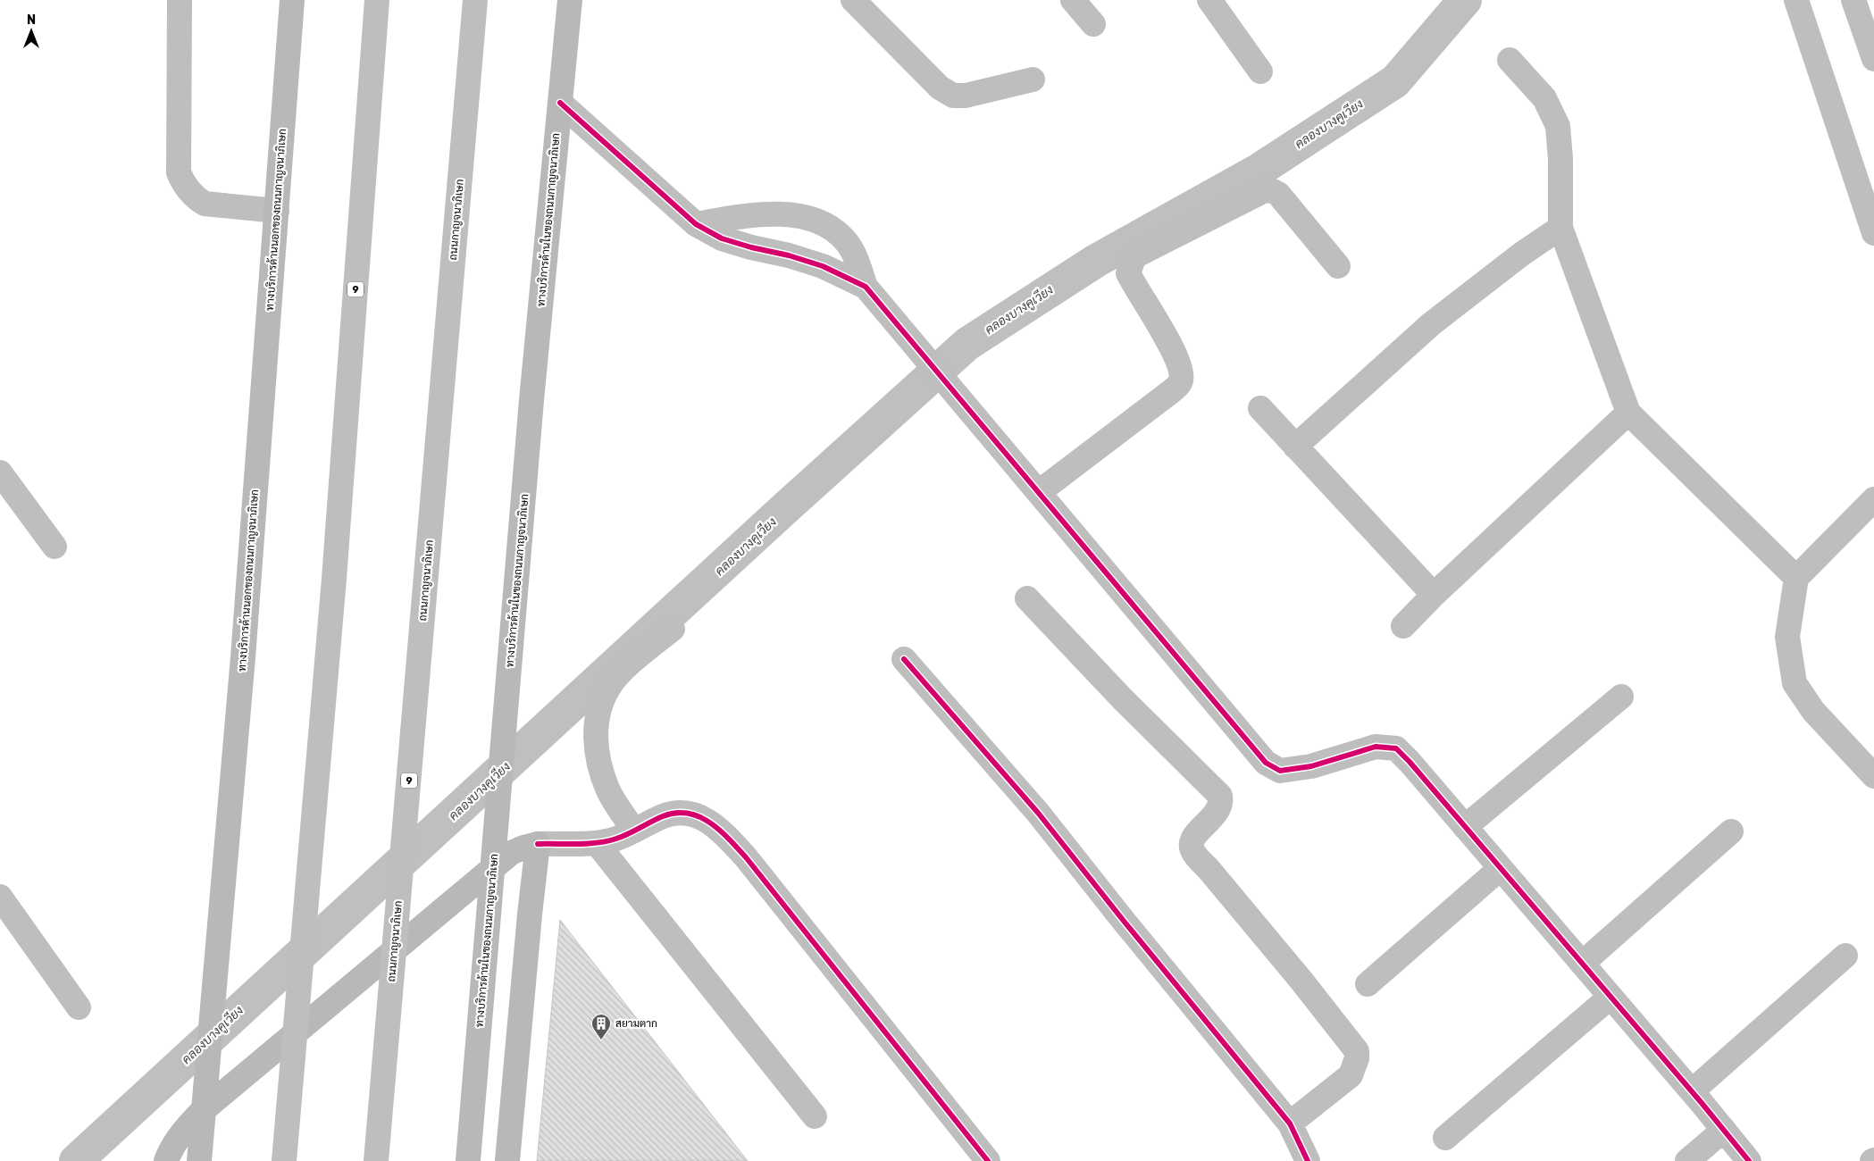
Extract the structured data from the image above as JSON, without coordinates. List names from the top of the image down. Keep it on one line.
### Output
{"streets":{"main road":["ทางบริการด้านนอกของถนนกาญจนาภิเษก","ถนนกาญจนาภิเษก","ทางบริการด้านในของถนนกาญจนาภิเษก","9"]},"water":["คลองบางคูเวียง"],"places":{"building":["สยามตาก"]},"north":"top"}
